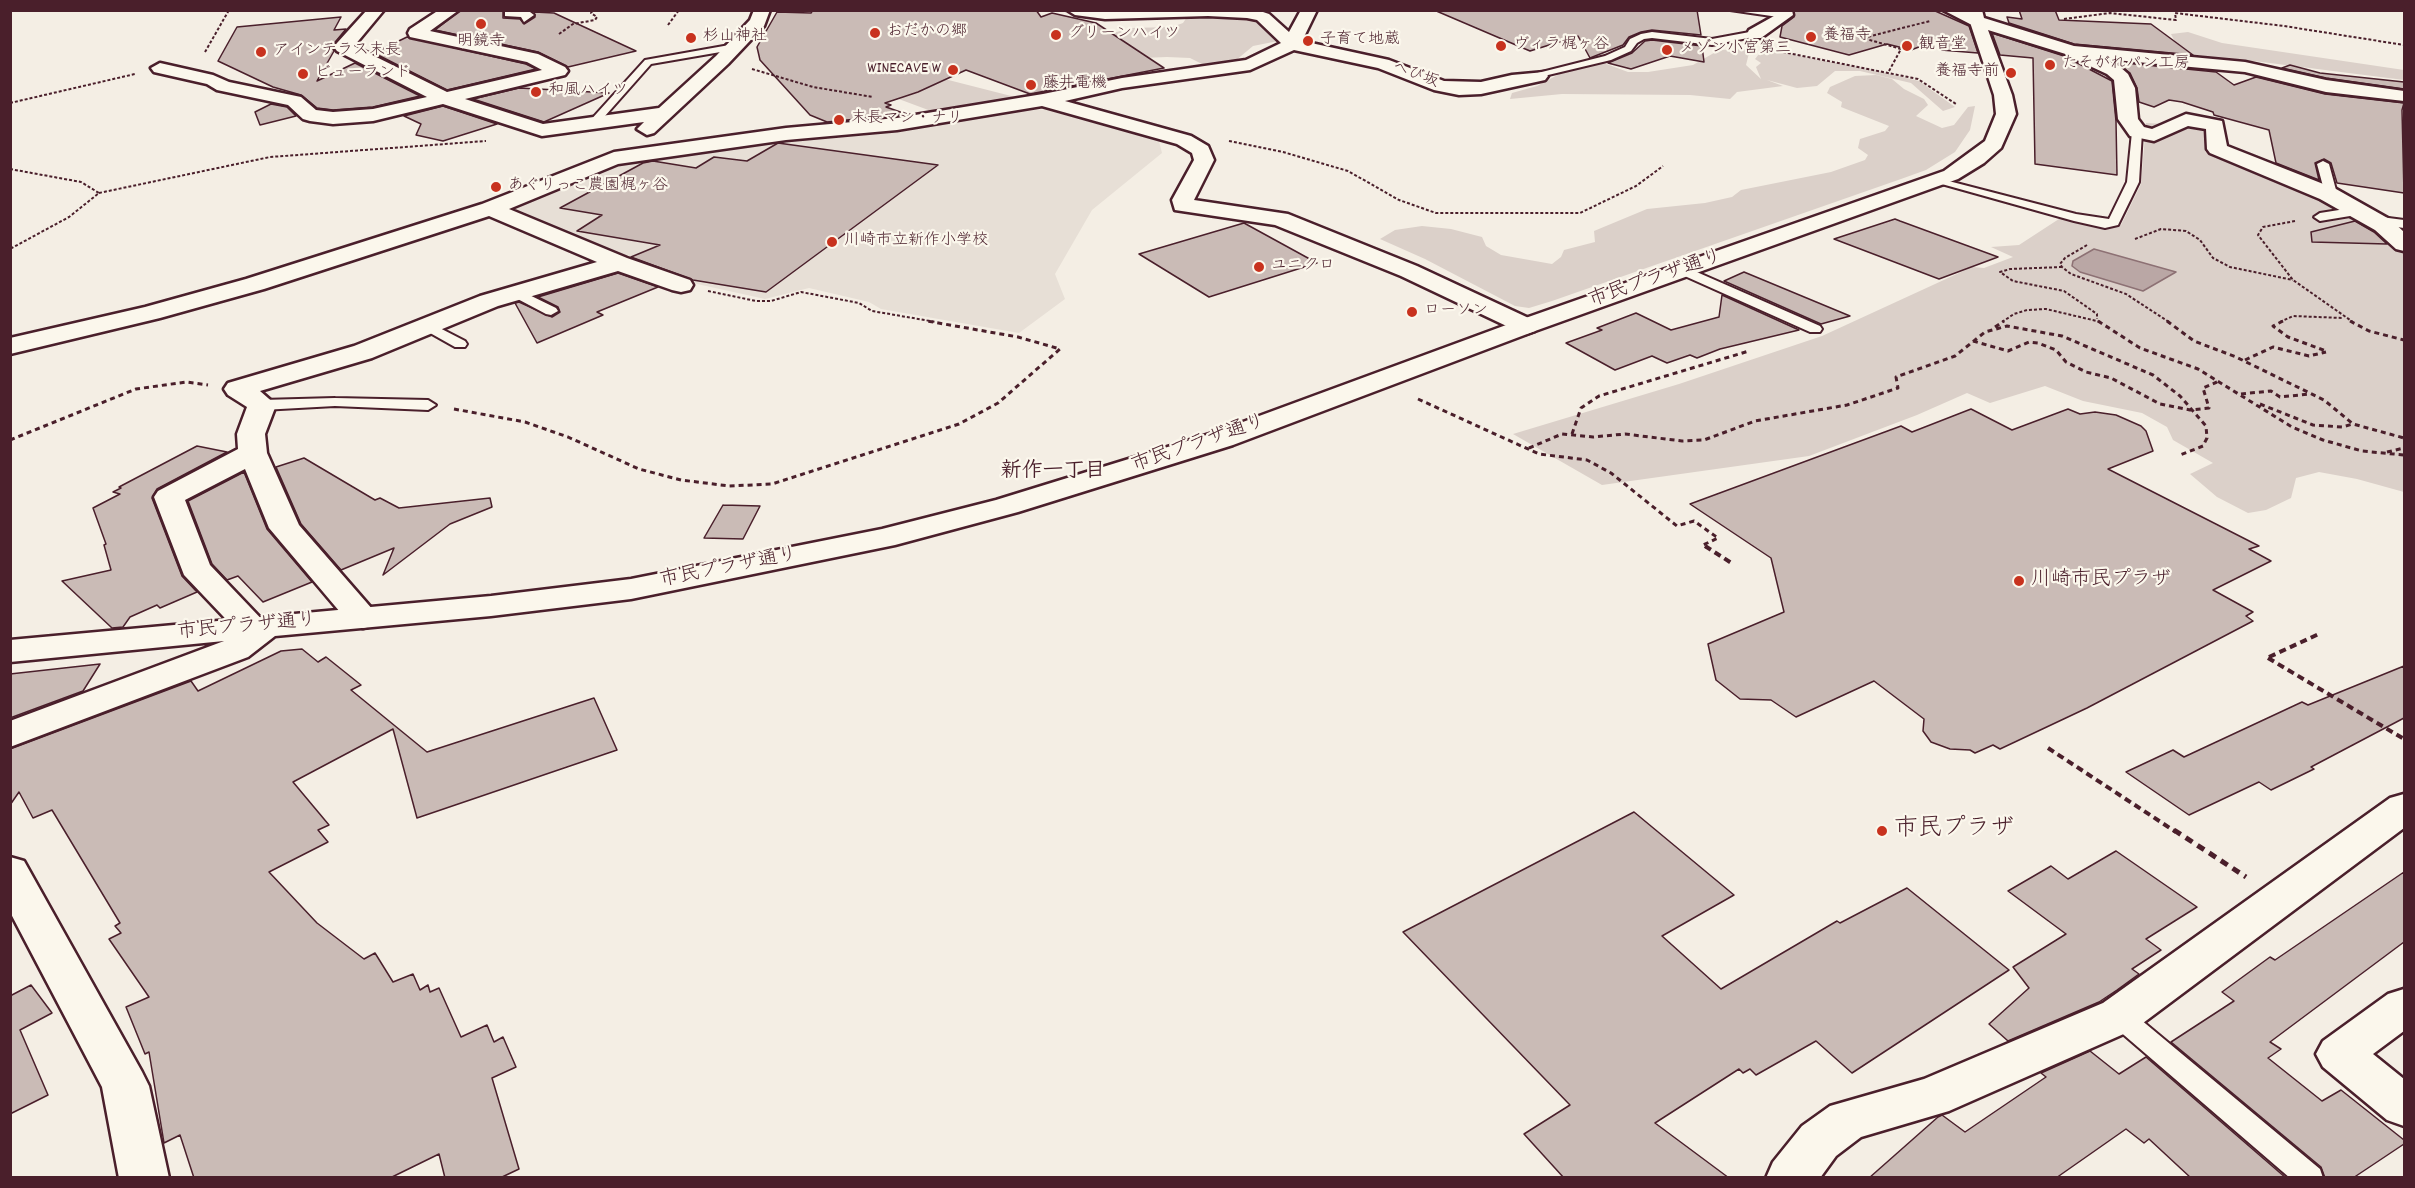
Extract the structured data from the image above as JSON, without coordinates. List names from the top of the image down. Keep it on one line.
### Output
{"streets":{"street":["へび坂","市民プラザ通り"]},"districts":["新作一丁目"],"places":["明鏡寺","おだかの郷","グリーンハイツ","養福寺","杉山神社","子育て地蔵","ヴィラ梶ヶ谷","観音堂","メゾン小宮第三","アインテラス末長","たそがれパン工房","WINECAVE W","養福寺前","ビューランド","藤井電機","和風ハイツ","末長マシ・ナリ","あぐりっこ農園梶ヶ谷","川崎市立新作小学校","ユニクロ","ローソン","川崎市民プラザ","市民プラザ"]}
